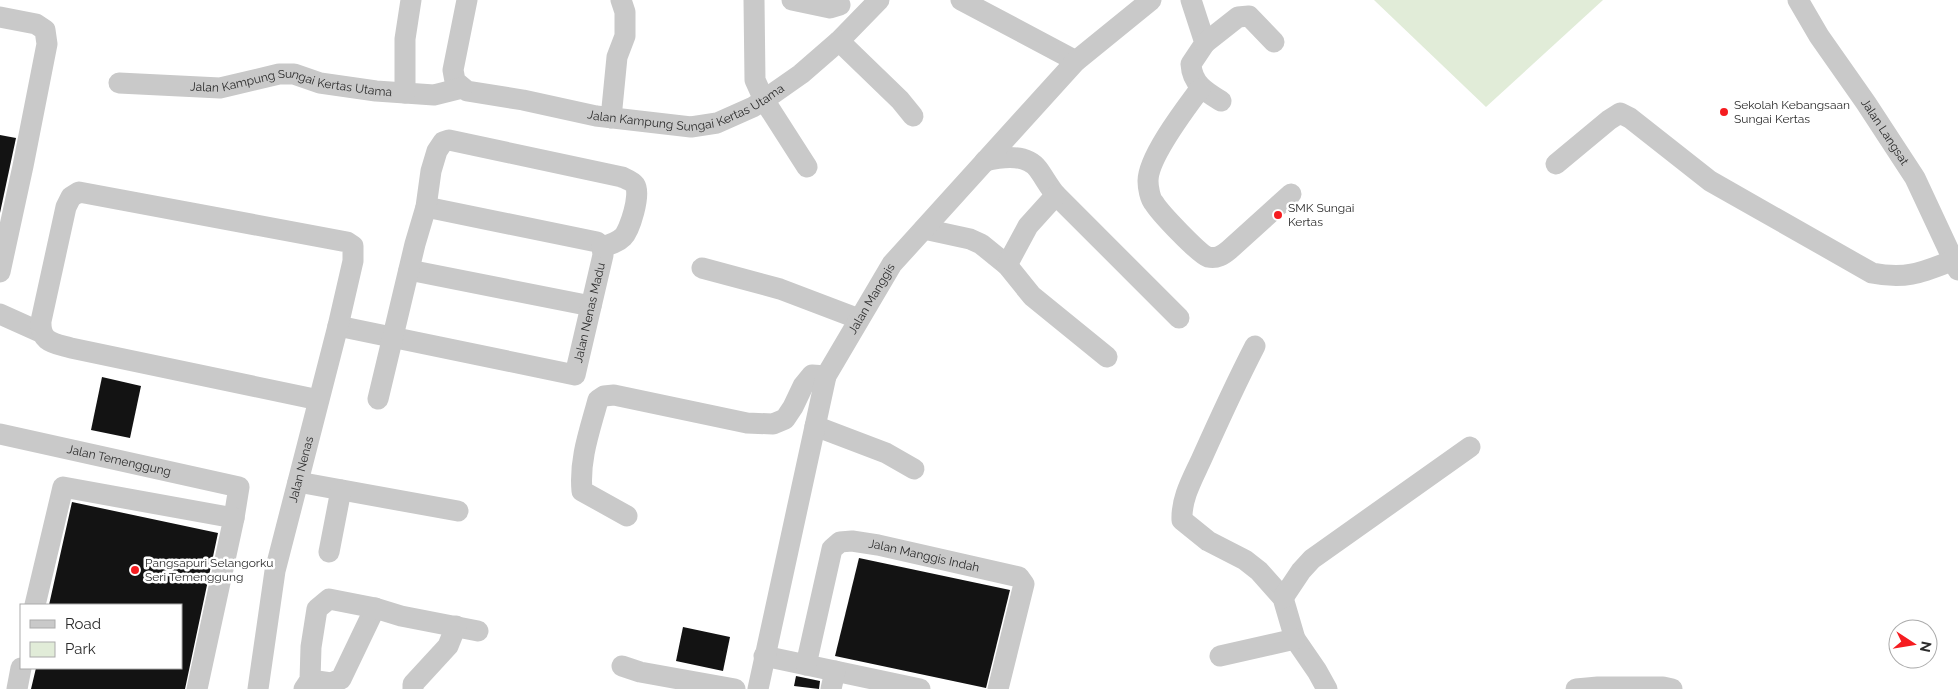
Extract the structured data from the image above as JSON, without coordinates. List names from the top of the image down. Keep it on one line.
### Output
{"streets":{"street":["Jalan Kampung Sungai Kertas Utama","Jalan Langsat","Jalan Manggis","Jalan Nenas Madu","Jalan Temenggung","Jalan Nenas","Jalan Manggis Indah"]},"crossings":[["Jalan Nenas Madu","Jalan Nenas"]],"places":["Sekolah Kebangsaan Sungai Kertas","SMK Sungai Kertas","Pangsapuri Selangorku Seri Temenggung"],"legend":["Road","Park"],"north":"right"}
